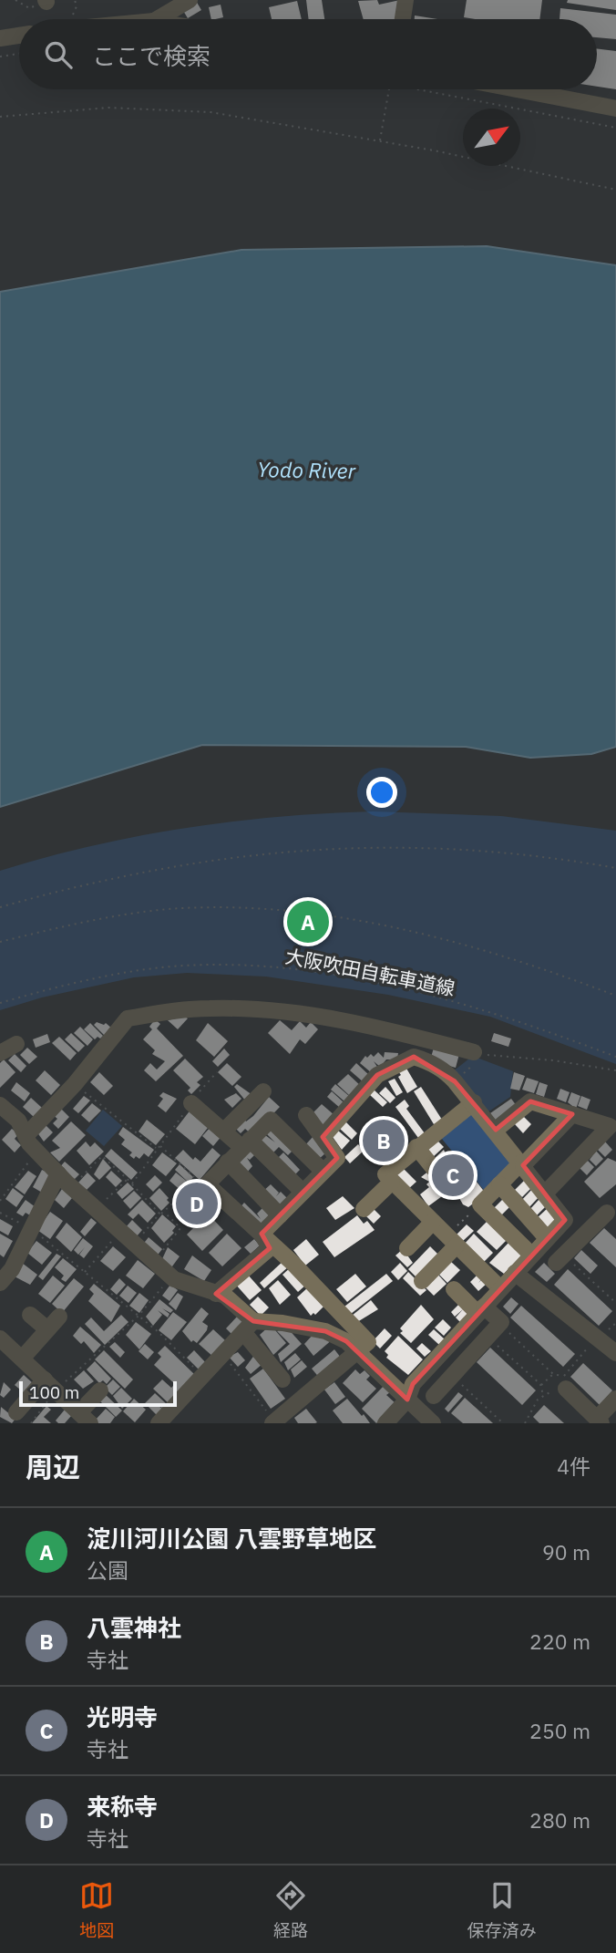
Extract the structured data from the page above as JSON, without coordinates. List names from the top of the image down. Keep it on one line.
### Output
{"streets":{"path":["大阪吹田自転車道線"]},"water":["Yodo River"],"scale_bar":"100 m","north":"top right","page":{"search":"ここで検索","pins":["A","B","C","D"],"scale":"100 m","heading":["周辺","4件"],"list":[{"mark":"A","name":"淀川河川公園 八雲野草地区","note":"公園","value":"90 m"},{"mark":"B","name":"八雲神社","note":"寺社","value":"220 m"},{"mark":"C","name":"光明寺","note":"寺社","value":"250 m"},{"mark":"D","name":"来称寺","note":"寺社","value":"280 m"}],"nav":["地図","経路","保存済み"]}}
